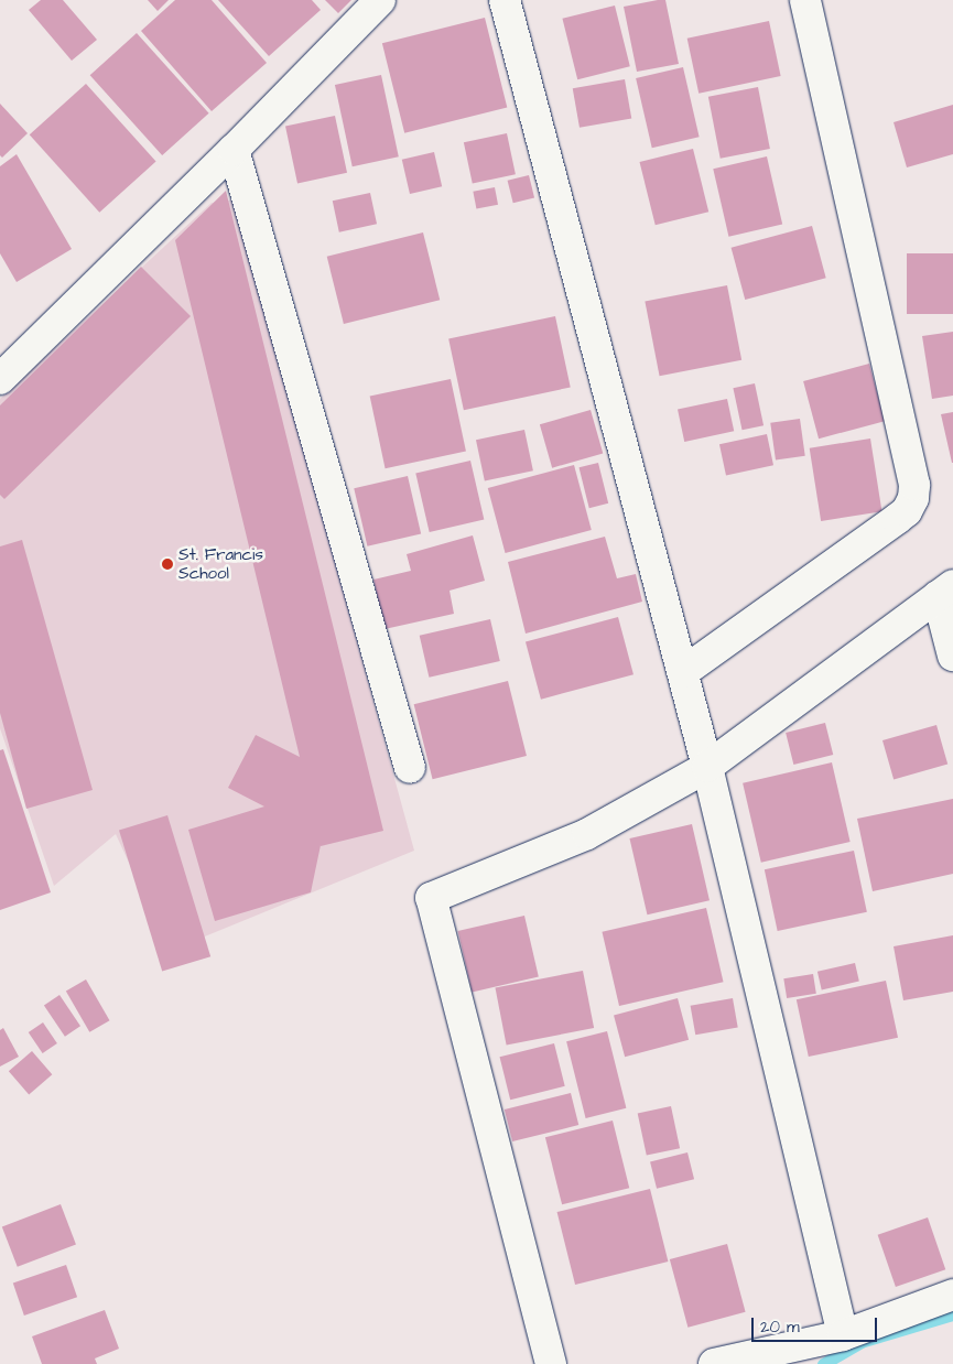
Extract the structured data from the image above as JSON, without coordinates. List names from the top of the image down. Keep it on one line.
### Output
{"places":["St. Francis School"],"scale_bar":"20 m"}
